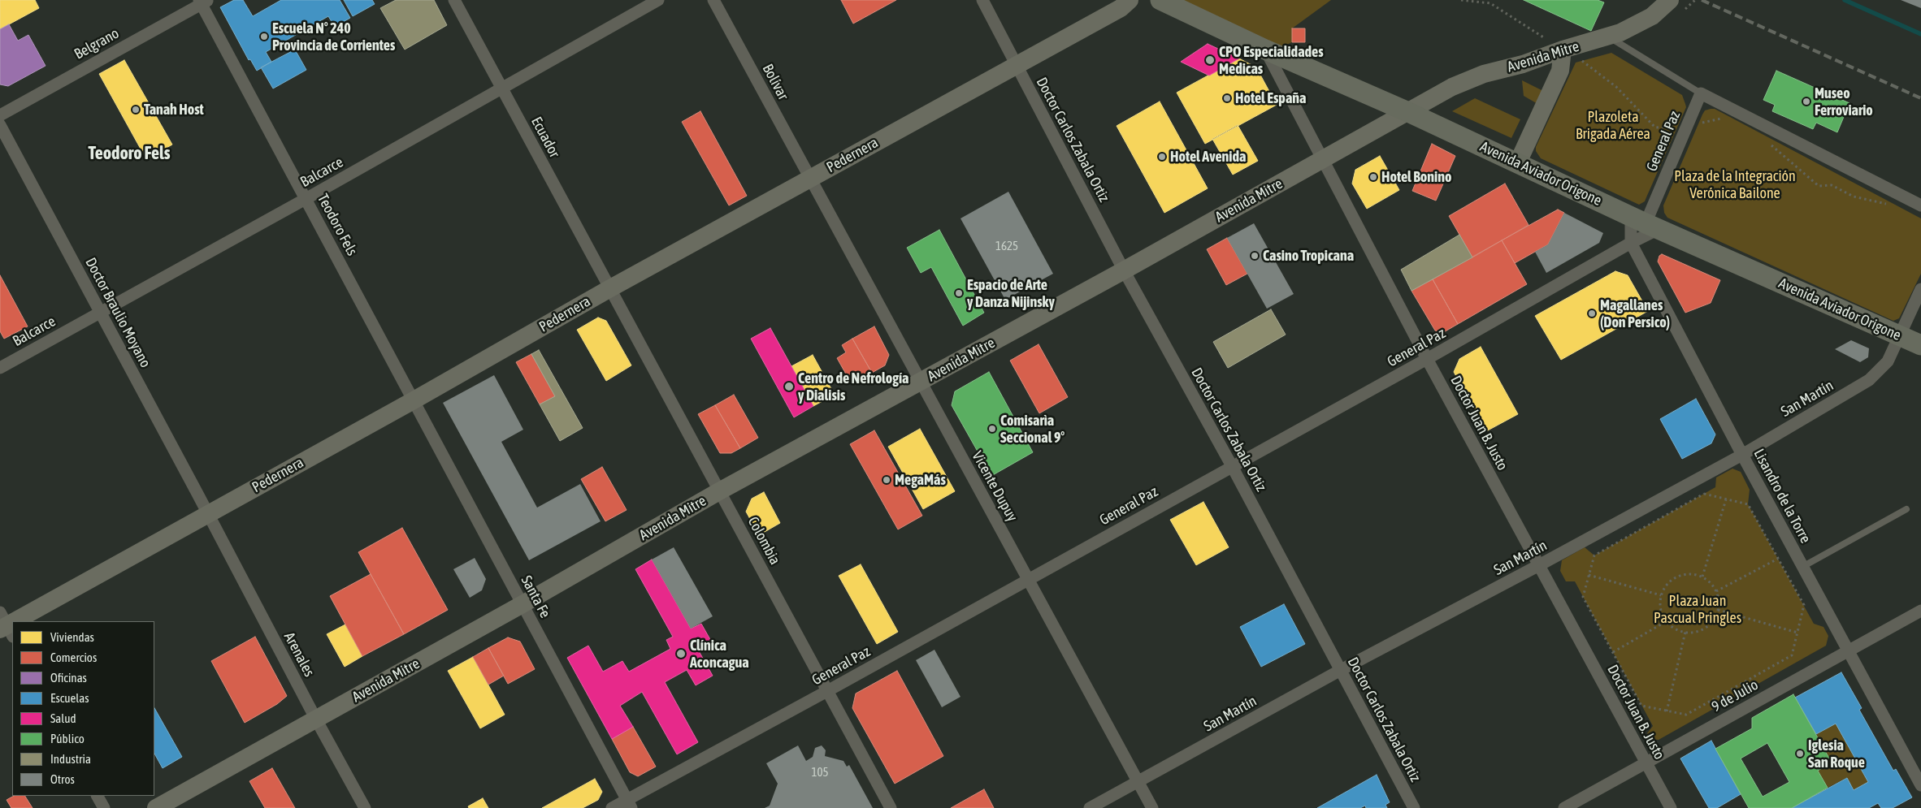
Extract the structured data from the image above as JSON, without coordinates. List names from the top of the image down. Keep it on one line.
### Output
{"streets":{"main road":["Avenida Mitre","Pedernera","Avenida Aviador Origone"],"street":["Belgrano","Bolívar","Ecuador","Doctor Carlos Zabala Ortiz","General Paz","Balcarce","Teodoro Fels","Doctor Braulio Moyano","San Martín","Doctor Juan B. Justo","Vicente Dupuy","Lisandro de la Torre","Colombia","Santa Fe","Arenales","9 de Julio"]},"crossings":[["Belgrano","Teodoro Fels"],["Avenida Mitre","Doctor Carlos Zabala Ortiz"],["Avenida Mitre","Avenida Aviador Origone"],["Avenida Mitre","Doctor Juan B. Justo"],["Avenida Mitre","Vicente Dupuy"],["Avenida Mitre","Colombia"],["Avenida Mitre","Santa Fe"],["Avenida Mitre","Arenales"],["Bolívar","Pedernera"],["Bolívar","Vicente Dupuy"],["Ecuador","Pedernera"],["Ecuador","Balcarce"],["Ecuador","Colombia"],["Doctor Carlos Zabala Ortiz","General Paz"],["Doctor Carlos Zabala Ortiz","Pedernera"],["Doctor Carlos Zabala Ortiz","San Martín"],["General Paz","Avenida Aviador Origone"],["General Paz","Doctor Juan B. Justo"],["General Paz","Vicente Dupuy"],["General Paz","Lisandro de la Torre"],["General Paz","Colombia"],["General Paz","Santa Fe"],["Pedernera","Teodoro Fels"],["Pedernera","Doctor Braulio Moyano"],["Pedernera","Vicente Dupuy"],["Pedernera","Colombia"],["Pedernera","Santa Fe"],["Pedernera","Arenales"],["Balcarce","Teodoro Fels"],["Balcarce","Doctor Braulio Moyano"],["Avenida Aviador Origone","San Martín"],["Avenida Aviador Origone","Doctor Juan B. Justo"],["Avenida Aviador Origone","Lisandro de la Torre"],["Teodoro Fels","Santa Fe"],["Doctor Braulio Moyano","Arenales"],["San Martín","Doctor Juan B. Justo"],["San Martín","Vicente Dupuy"],["San Martín","Lisandro de la Torre"],["Doctor Juan B. Justo","9 de Julio"],["Lisandro de la Torre","9 de Julio"]],"districts":["Teodoro Fels"],"parks":["Plazoleta Brigada Aérea","Plaza de la Integración Verónica Bailone","Plaza Juan Pascual Pringles"],"places":["Escuela N° 240 Provincia de Corrientes","CPO Especialidades Medicas","Hotel España","Museo Ferroviario","Tanah Host","Hotel Avenida","Hotel Bonino","Casino Tropicana","Espacio de Arte y Danza Nijinsky","Magallanes (Don Persico)","Centro de Nefrología y Dialisis","Comisarìa Seccional 9°","MegaMás","Clínica Aconcagua","Iglesia San Roque"],"house_numbers":["1625","105"],"legend":["Viviendas","Comercios","Oficinas","Escuelas","Salud","Público","Industria","Otros"]}
